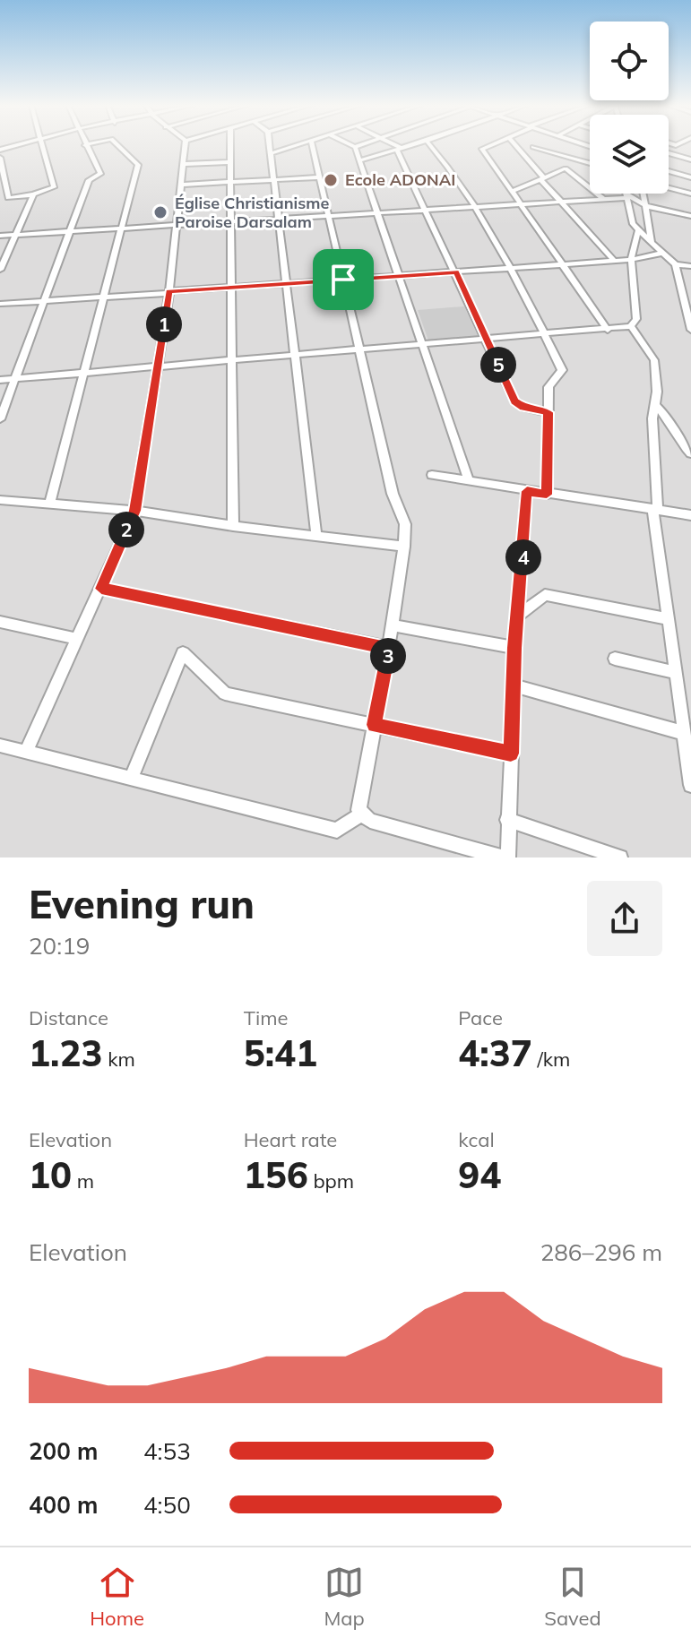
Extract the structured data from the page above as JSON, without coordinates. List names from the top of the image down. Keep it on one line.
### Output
{"places":["Ecole ADONAI","Église Christianisme Paroise Darsalam"],"page":{"pins":["1","5","2","4","3"],"heading":["Evening run","20:19"],"stats":[["Distance","1.23 km"],["Time","5:41"],["Pace","4:37 /km"],["Elevation","10 m"],["Heart rate","156 bpm"],["kcal","94"]],"chart":["Elevation","286–296 m"],"list":[{"name":"200 m","note":"4:53"},{"name":"400 m","note":"4:50"}],"tabs":["Home","Map","Saved"]}}
